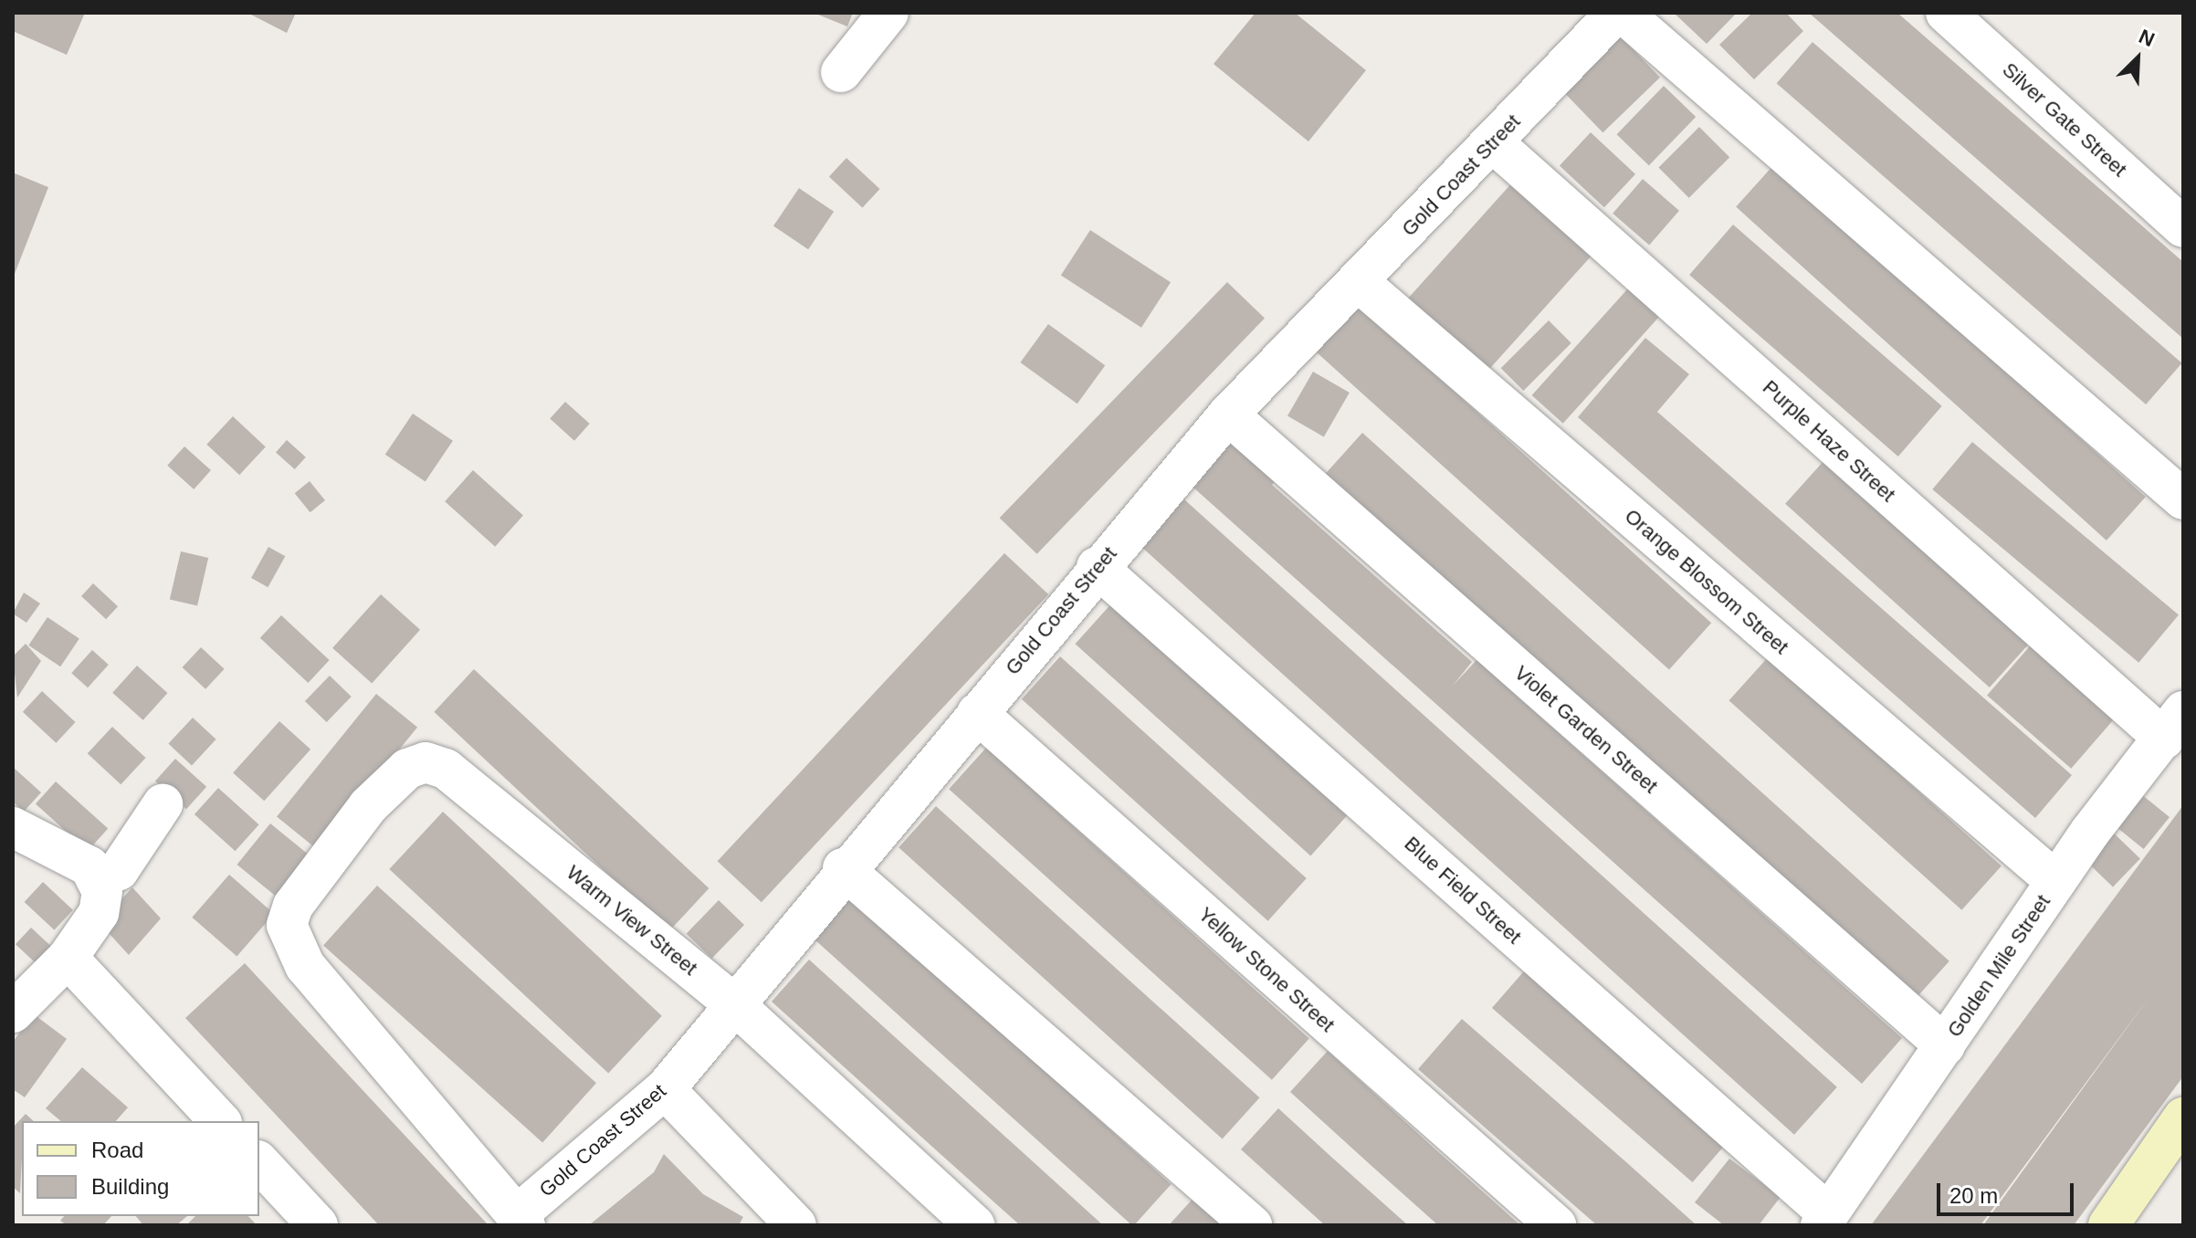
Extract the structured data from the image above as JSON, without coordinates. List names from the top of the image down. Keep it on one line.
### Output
{"streets":{"street":["Silver Gate Street","Gold Coast Street","Purple Haze Street","Orange Blossom Street","Violet Garden Street","Blue Field Street","Warm View Street","Golden Mile Street","Yellow Stone Street"]},"crossings":[["Gold Coast Street","Purple Haze Street"],["Gold Coast Street","Orange Blossom Street"],["Gold Coast Street","Violet Garden Street"],["Gold Coast Street","Blue Field Street"],["Gold Coast Street","Warm View Street"],["Gold Coast Street","Yellow Stone Street"],["Purple Haze Street","Golden Mile Street"],["Orange Blossom Street","Golden Mile Street"],["Violet Garden Street","Golden Mile Street"],["Blue Field Street","Golden Mile Street"]],"legend":["Road","Building"],"scale_bar":"20 m","north":"top right"}
